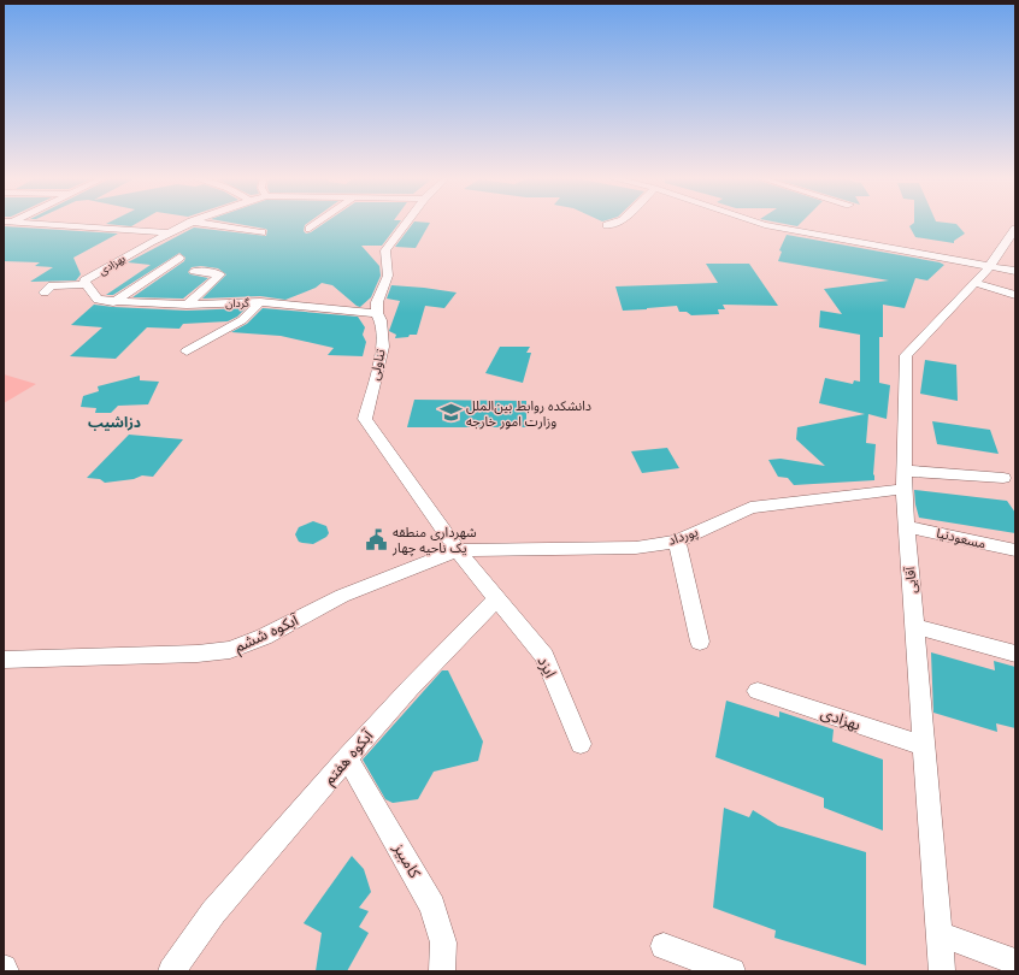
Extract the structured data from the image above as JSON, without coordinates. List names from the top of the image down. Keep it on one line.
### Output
{"streets":{"street":["بهزادی","گردان","تناولی","پورداد","مسعودنیا","آقایی","آبکوه ششم","ایزد","آبکوه هفتم","کامبیز"]},"crossings":[["بهزادی","گردان"],["بهزادی","آقایی"],["گردان","تناولی"],["تناولی","پورداد"],["تناولی","آبکوه ششم"],["پورداد","آقایی"],["پورداد","آبکوه ششم"],["مسعودنیا","آقایی"],["ایزد","آبکوه هفتم"],["آبکوه هفتم","کامبیز"]],"districts":["دزاشیب"],"places":{"school or university":["دانشکده روابط بین‌الملل وزارت امور خارجه"],"public building":["شهرداری منطقه یک ناحیه چهار"]}}
